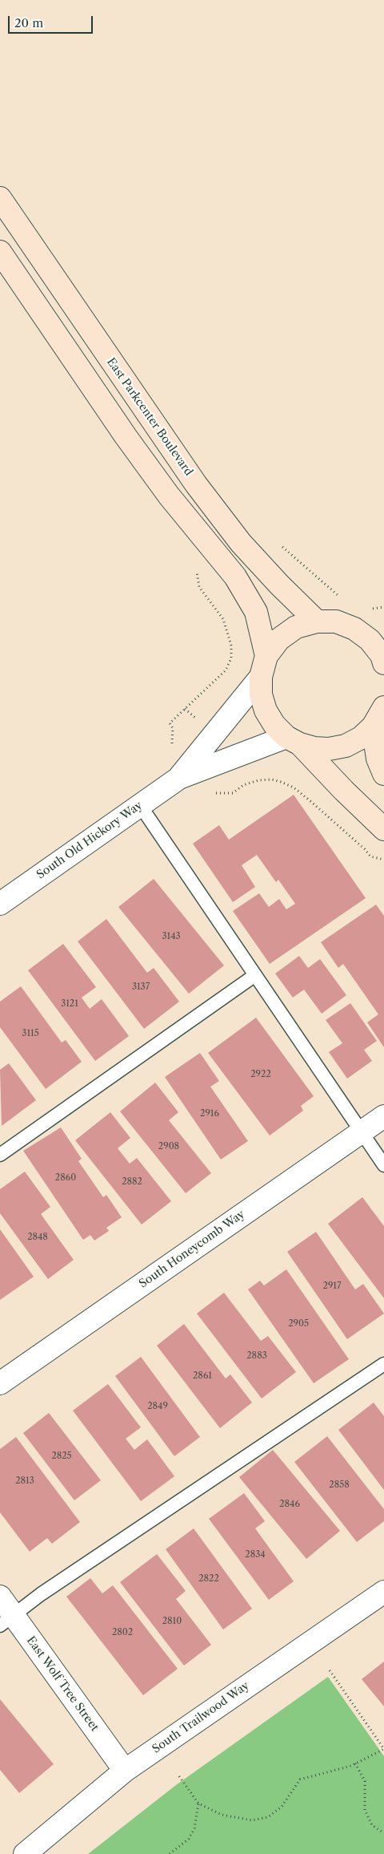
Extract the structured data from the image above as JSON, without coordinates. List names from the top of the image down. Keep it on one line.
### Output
{"streets":{"street":["East Parkcenter Boulevard","South Old Hickory Way","South Honeycomb Way","East Wolf Tree Street","South Trailwood Way"]},"crossings":[["East Wolf Tree Street","South Trailwood Way"]],"house_numbers":["3143","3137","3121","3115","2922","2916","2908","2860","2882","2848","2917","2905","2883","2861","2849","2825","2813","2858","2846","2834","2822","2810","2802"],"scale_bar":"20 m"}
